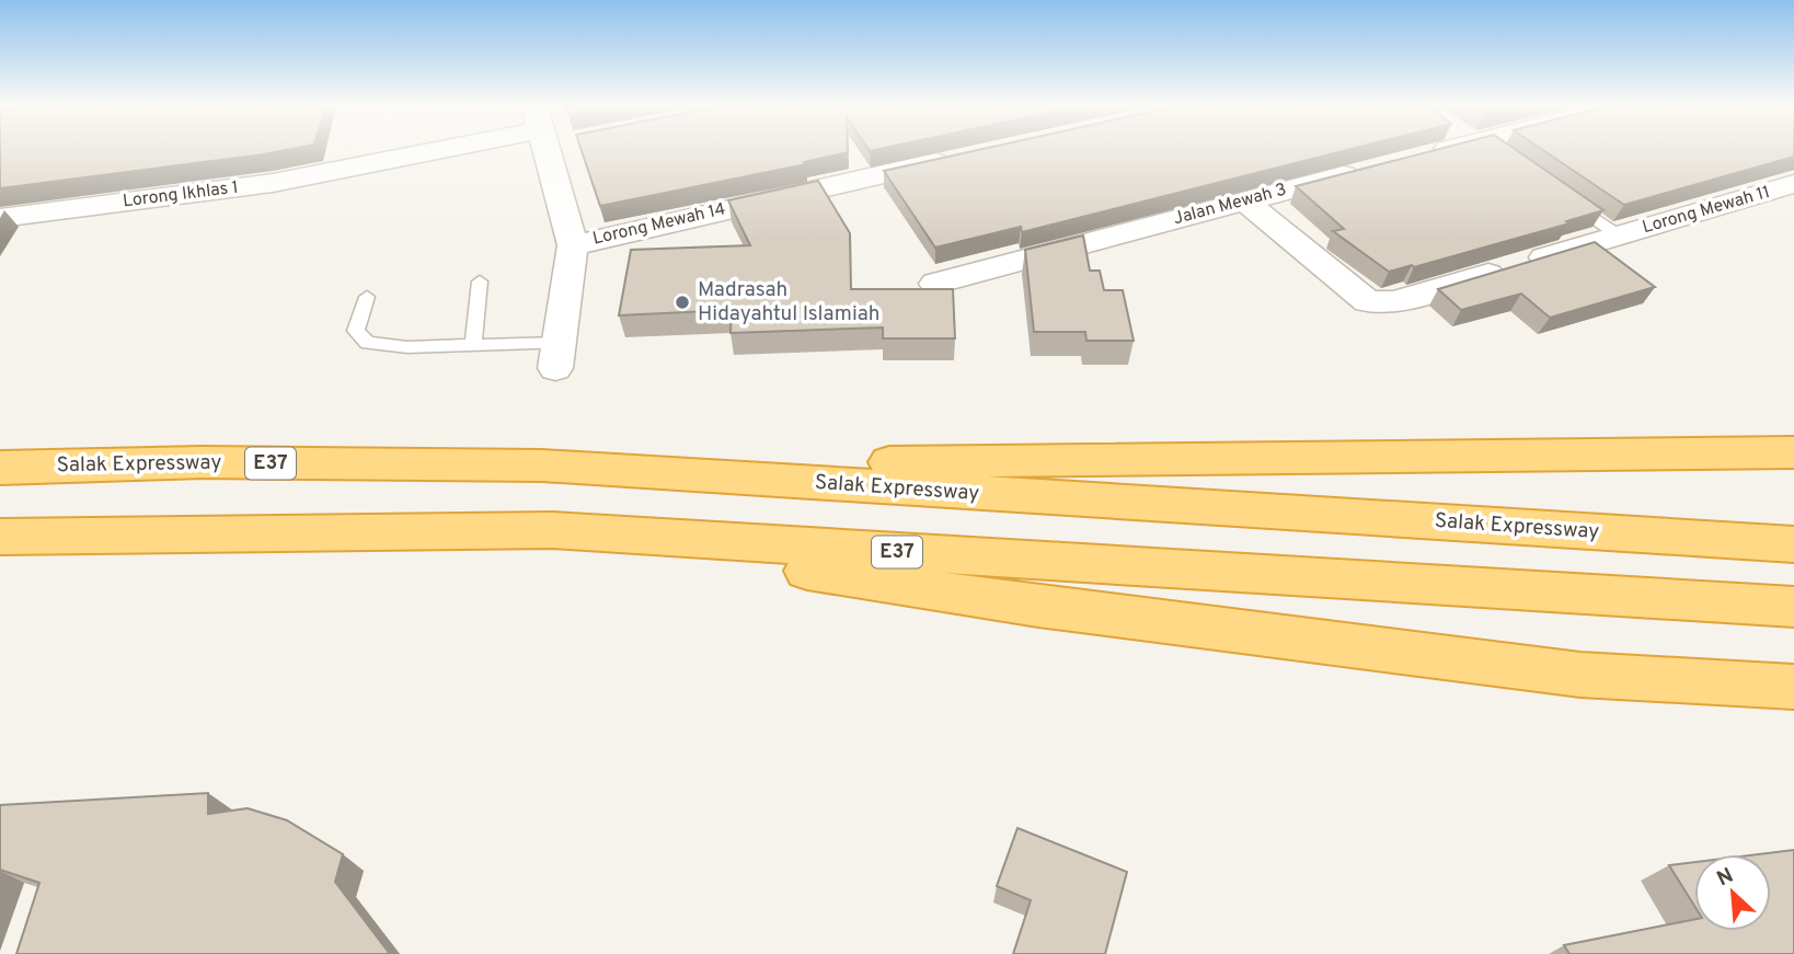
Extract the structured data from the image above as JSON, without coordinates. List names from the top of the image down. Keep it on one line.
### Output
{"streets":{"highway":["E37","Salak Expressway"],"street":["Lorong Ikhlas 1","Jalan Mewah 3","Lorong Mewah 11","Lorong Mewah 14"]},"crossings":[["Jalan Mewah 3","Lorong Mewah 11"]],"places":["Madrasah Hidayahtul Islamiah"],"north":"top left"}
